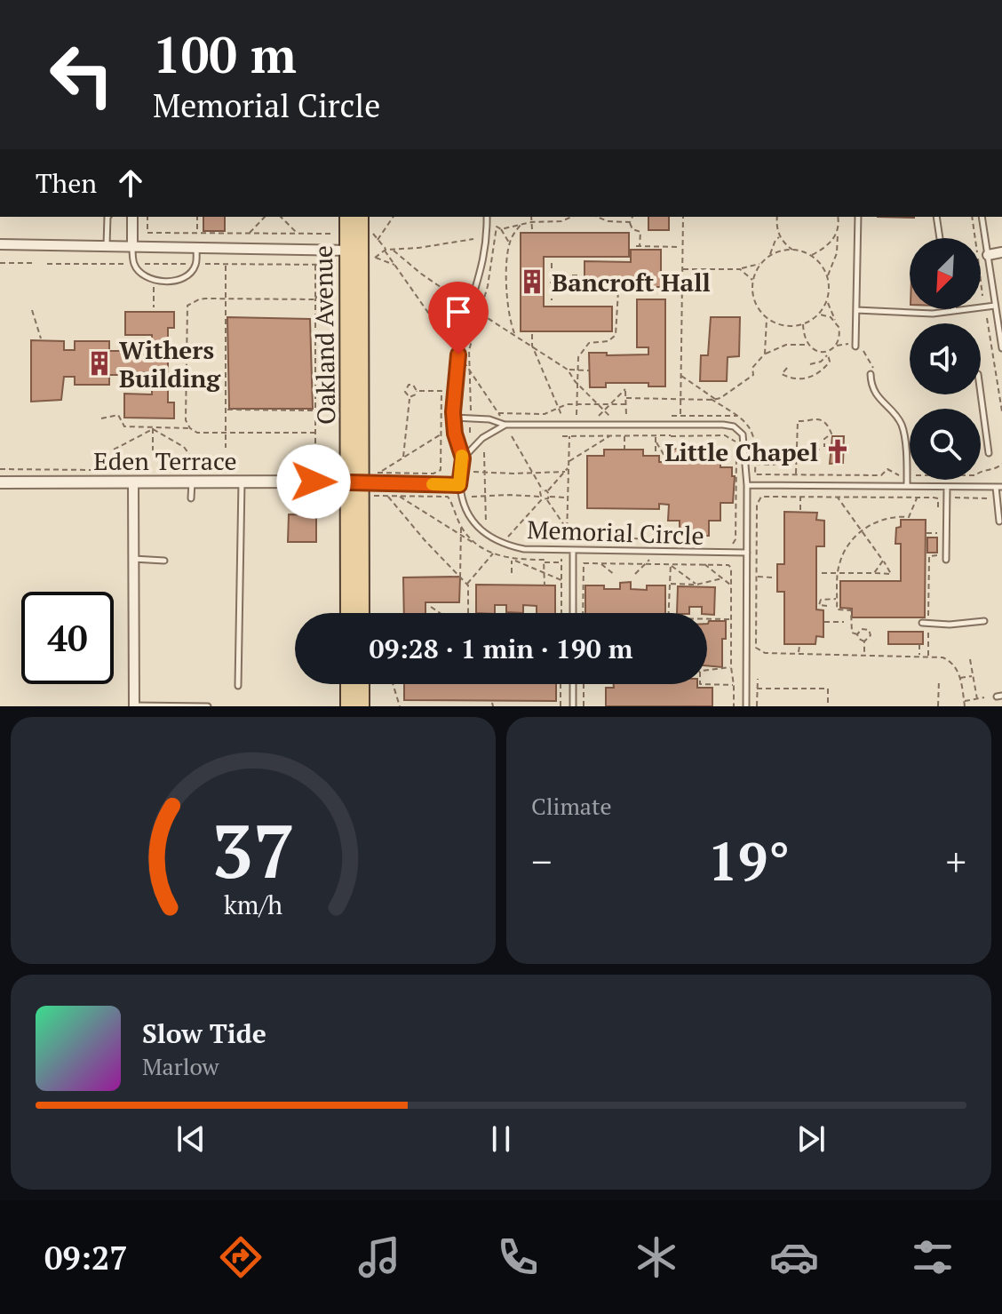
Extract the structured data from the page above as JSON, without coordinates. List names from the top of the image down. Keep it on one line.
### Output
{"streets":{"main road":["Oakland Avenue"],"street":["Eden Terrace"],"lane":["Memorial Circle"]},"crossings":[["Oakland Avenue","Eden Terrace"],["Eden Terrace","Memorial Circle"]],"places":{"building":["Bancroft Hall","Withers Building"],"church":["Little Chapel"]},"north":"bottom left","page":{"turn":["100 m","Memorial Circle"],"then":"Then","limit":"40","trip":"09:28 · 1 min · 190 m","tile":"Climate","heat":["−","19°","+"],"song":["Slow Tide","Marlow"],"tabs":"09:27","gauge":["37","km/h"]}}
